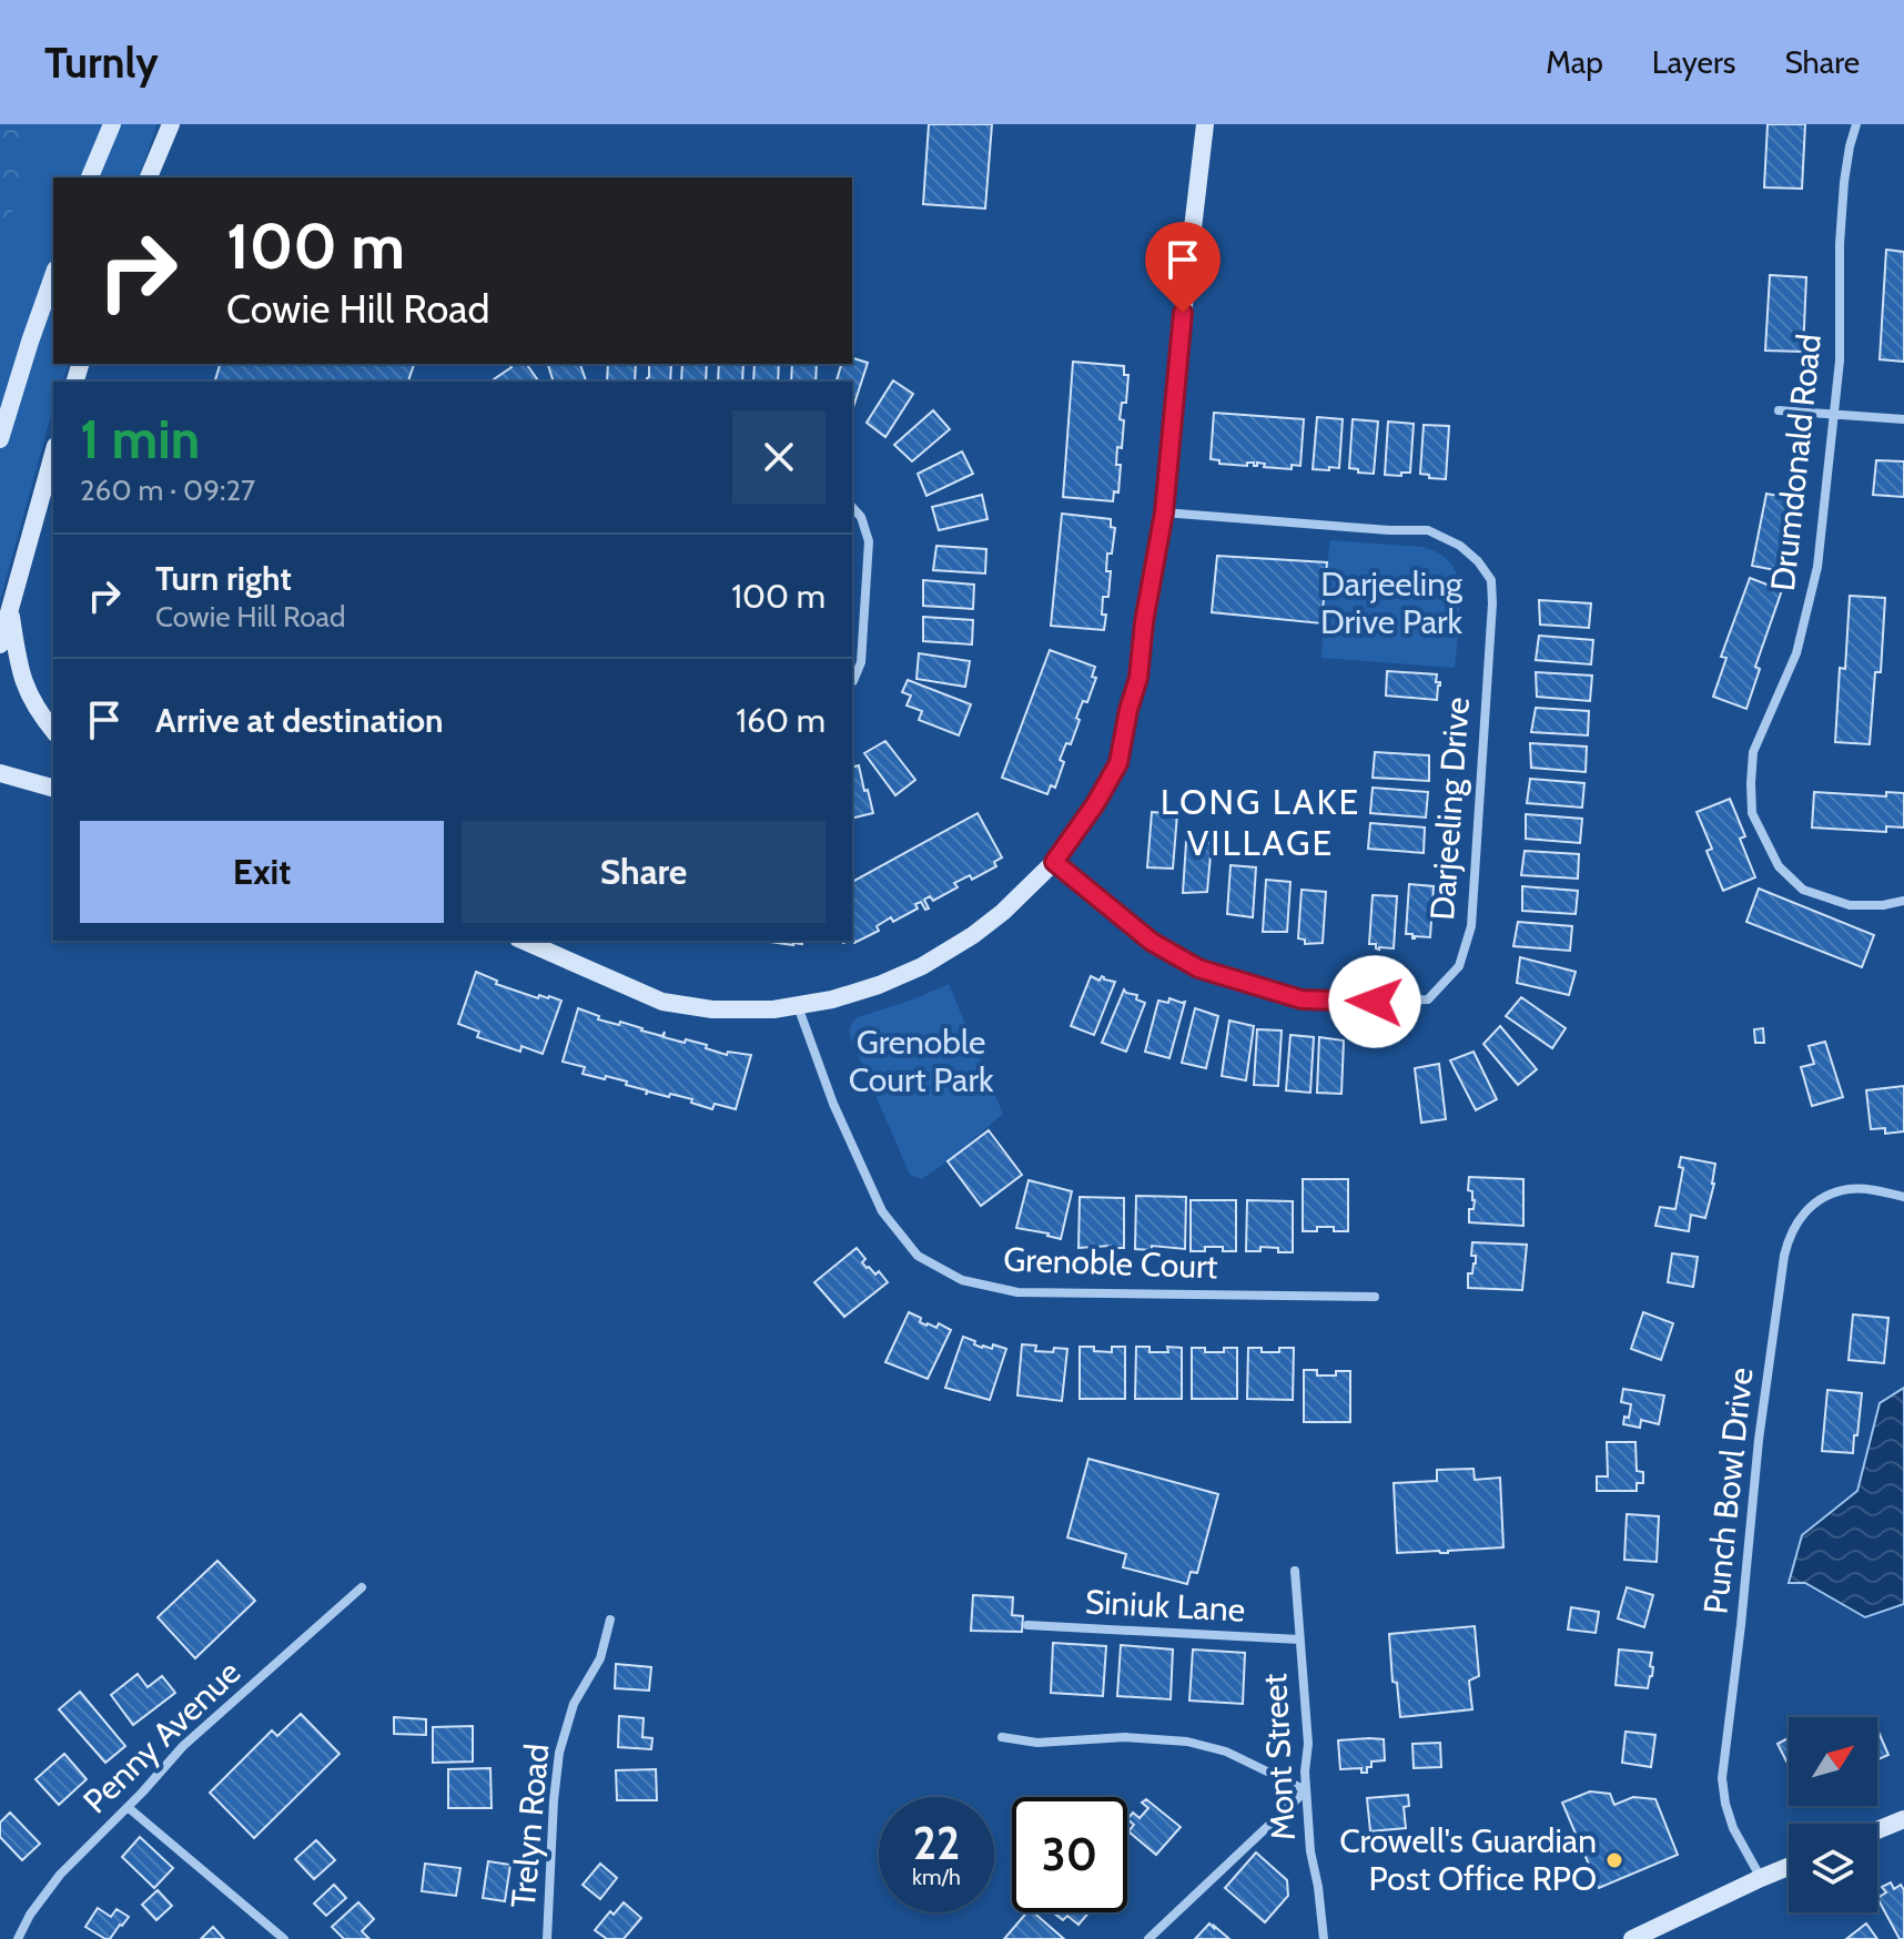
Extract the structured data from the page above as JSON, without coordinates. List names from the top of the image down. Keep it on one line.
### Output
{"streets":{"street":["Drumdonald Road","Darjeeling Drive","Grenoble Court","Punch Bowl Drive","Siniuk Lane","Penny Avenue","Mont Street","Trelyn Road"]},"crossings":[["Siniuk Lane","Mont Street"]],"districts":["LONG LAKE VILLAGE"],"parks":["Darjeeling Drive Park","Grenoble Court Park"],"places":["Crowell's Guardian Post Office RPO"],"north":"top right","page":{"header":"Turnly","nav":["Map","Layers","Share"],"turn":["100 m","Cowie Hill Road"],"heading":["1 min","260 m · 09:27"],"list":[{"name":"Turn right","note":"Cowie Hill Road","value":"100 m"},{"name":"Arrive at destination","value":"160 m"}],"buttons":["Exit","Share"],"speed":"22 km/h","limit":"30"}}
